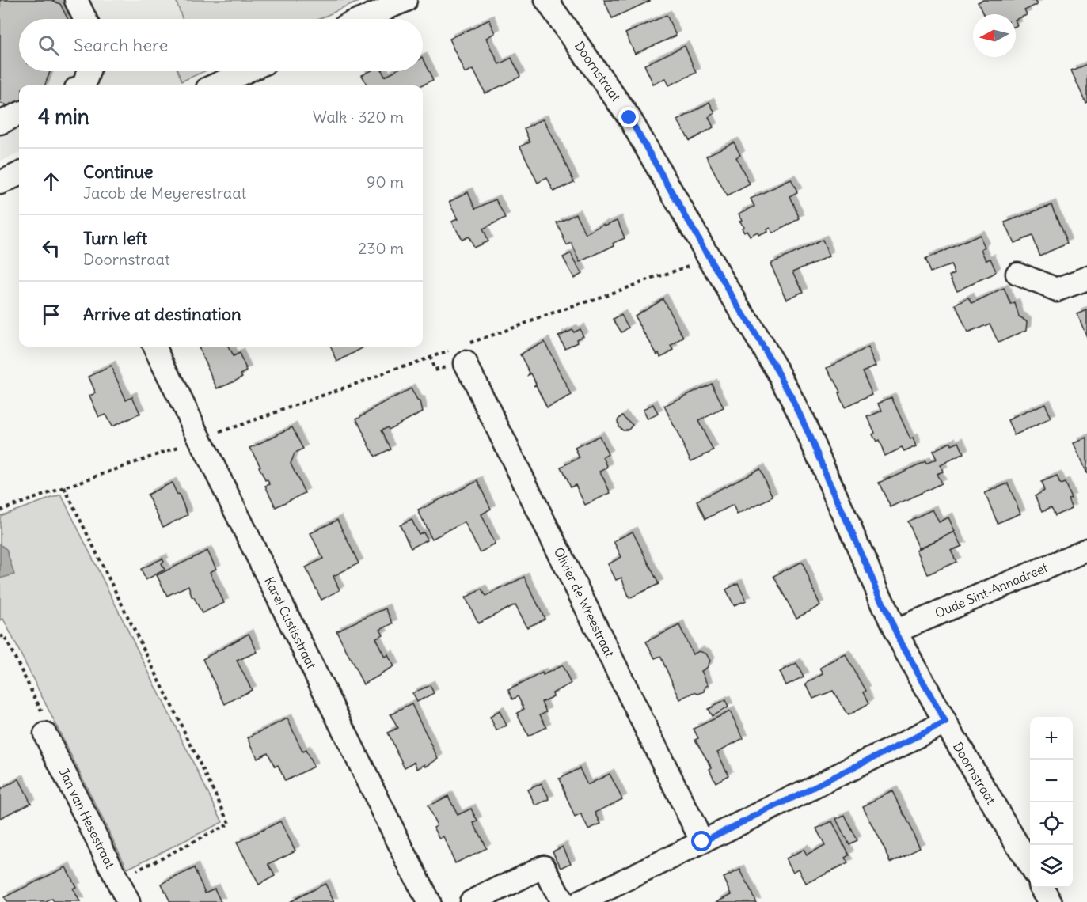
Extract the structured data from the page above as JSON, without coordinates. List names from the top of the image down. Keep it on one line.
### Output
{"streets":{"street":["Doornstraat","Oude Sint-Annadreef","Olivier de Wreestraat","Karel Custisstraat","Jan van Hesestraat"]},"crossings":[["Doornstraat","Oude Sint-Annadreef"]],"north":"left","page":{"search":"Search here","heading":["4 min","Walk · 320 m"],"list":[["Continue","Jacob de Meyerestraat","90 m"],["Turn left","Doornstraat","230 m"],"Arrive at destination"],"map_buttons":["+","−"]}}
